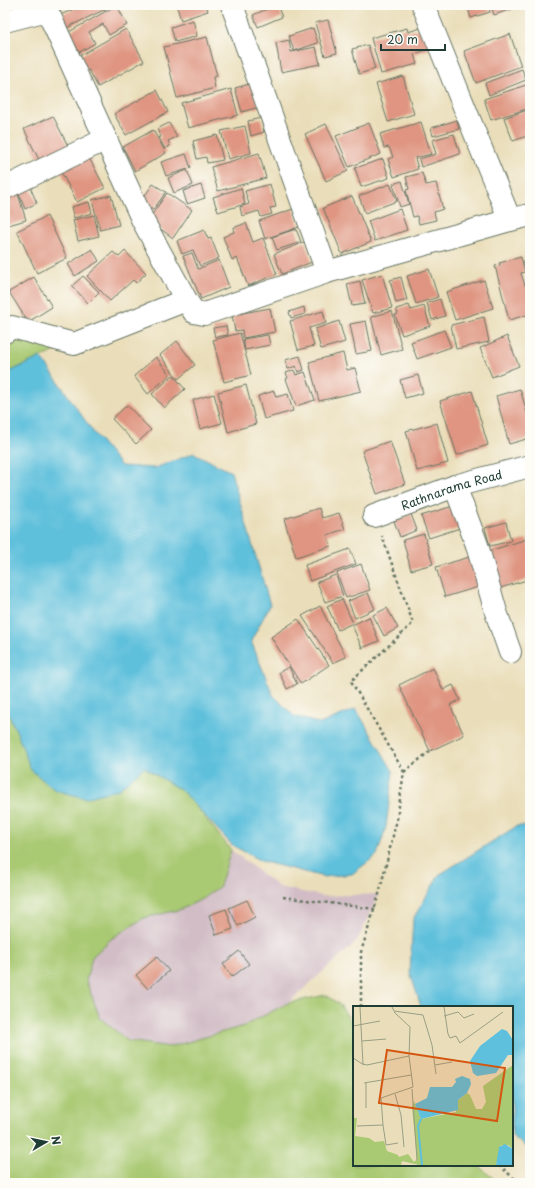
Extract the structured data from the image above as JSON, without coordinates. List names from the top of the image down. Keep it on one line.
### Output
{"streets":{"street":["Rathnarama Road"]},"scale_bar":"20 m","north":"right"}
